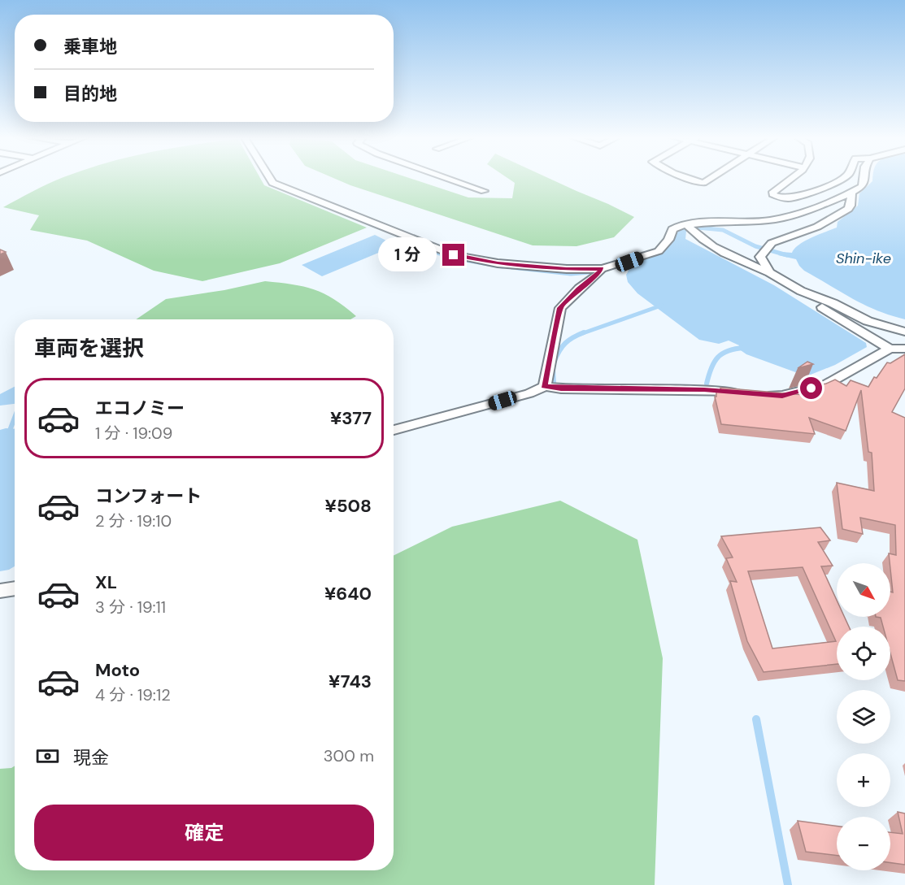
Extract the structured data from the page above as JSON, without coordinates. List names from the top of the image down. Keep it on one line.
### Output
{"water":["Shin-ike"],"north":"bottom right","page":{"banner":["乗車地","目的地"],"bubble":"1 分","heading":"車両を選択","list":[{"name":"エコノミー","note":"1 分 · 19:09","value":"¥377"},{"name":"コンフォート","note":"2 分 · 19:10","value":"¥508"},{"name":"XL","note":"3 分 · 19:11","value":"¥640"},{"name":"Moto","note":"4 分 · 19:12","value":"¥743"}],"map_buttons":["+","−"],"pay":["現金","300 m"],"buttons":"確定"}}
